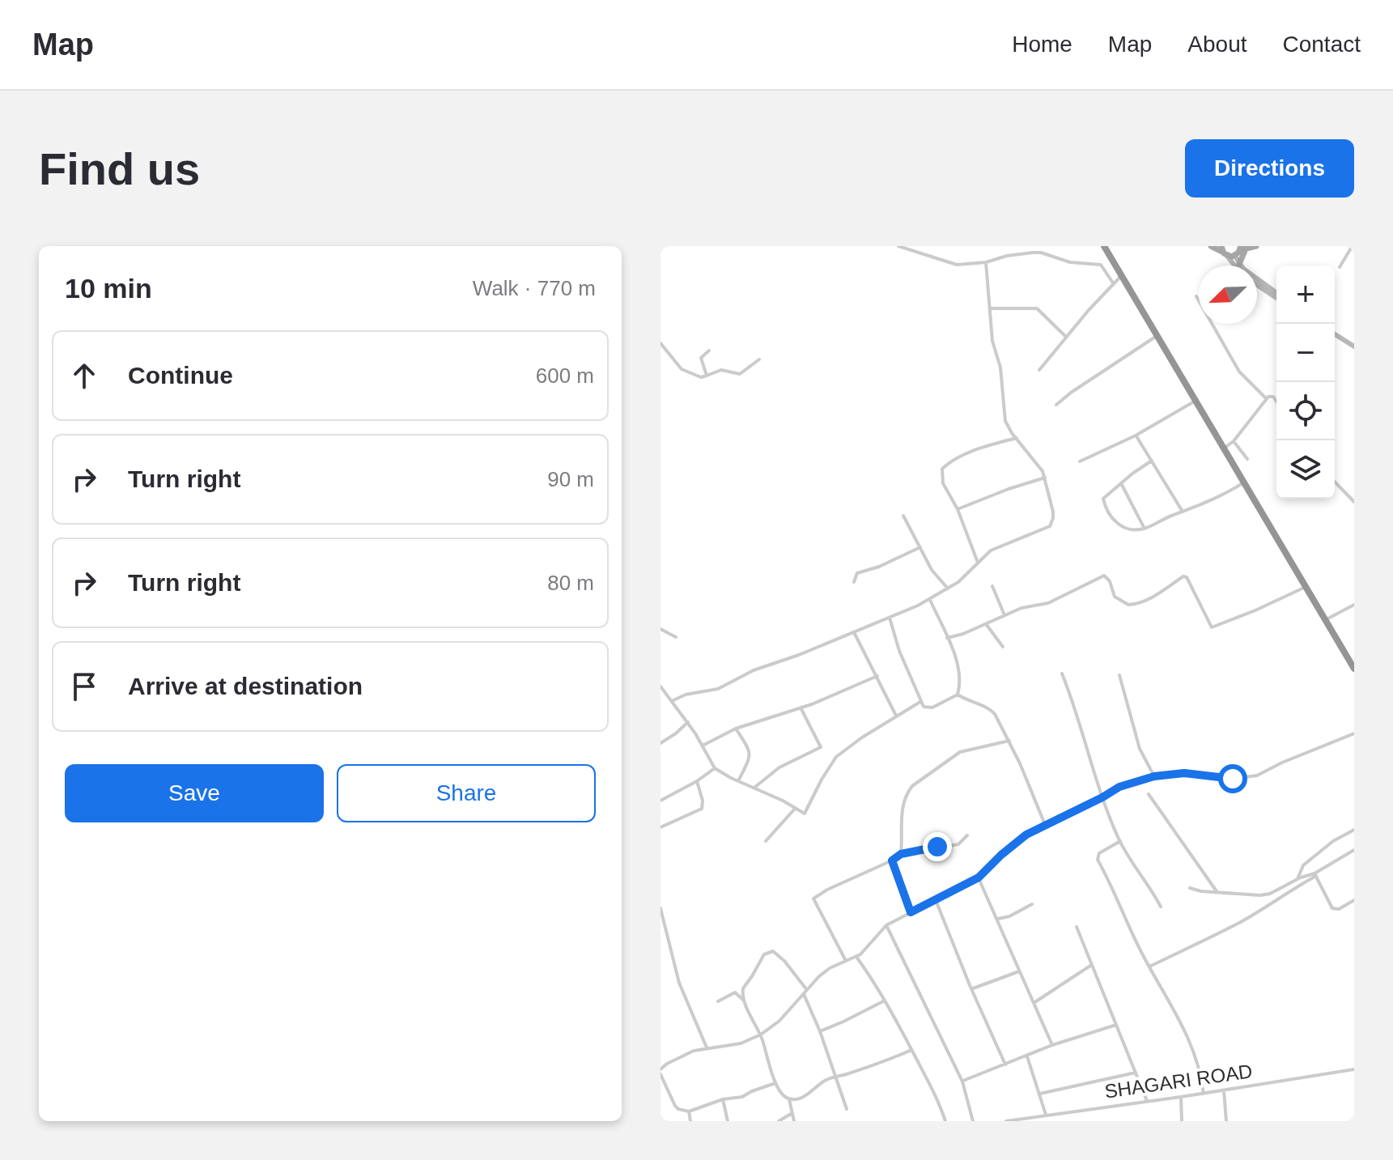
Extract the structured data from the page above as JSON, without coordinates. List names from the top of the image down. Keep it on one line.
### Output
{"streets":{"street":["SHAGARI ROAD"]},"north":"bottom left","page":{"header":"Map","nav":["Home","Map","About","Contact"],"buttons":["Directions",["Save","Share"]],"title":"Find us","heading":["10 min","Walk · 770 m"],"map_buttons":["+","−"],"list":[["Continue","600 m"],["Turn right","90 m"],["Turn right","80 m"],"Arrive at destination"]}}
